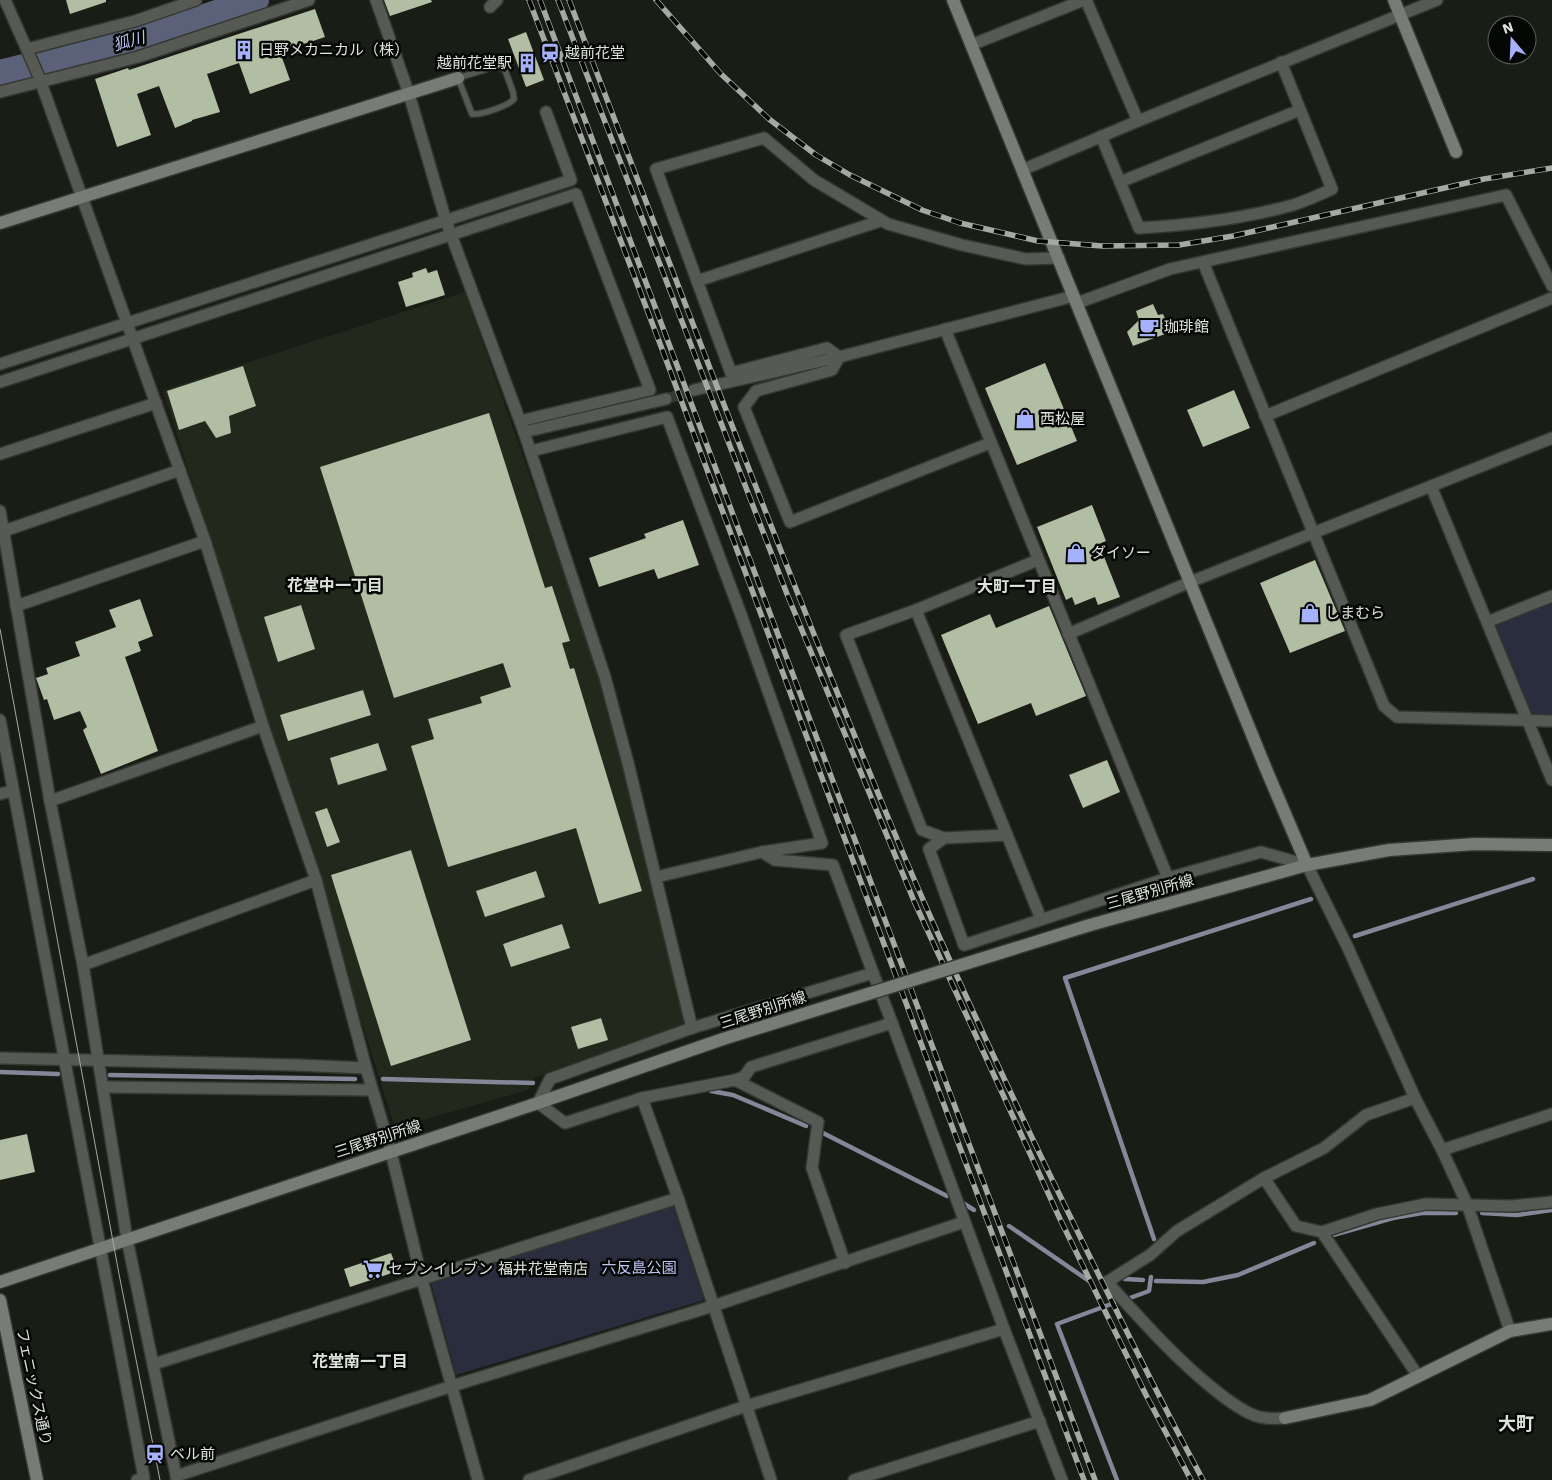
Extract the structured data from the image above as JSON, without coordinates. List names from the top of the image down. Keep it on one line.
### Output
{"streets":{"street":["三尾野別所線","フェニックス通り"]},"districts":["花堂中一丁目","大町一丁目","花堂南一丁目","大町"],"water":["狐川"],"parks":["六反島公園"],"places":{"building":["日野メカニカル（株）","越前花堂駅"],"station":["越前花堂","ベル前"],"cafe":["珈琲館"],"shop":["西松屋","ダイソー","しまむら"],"supermarket":["セブンイレブン 福井花堂南店"]},"north":"top"}
